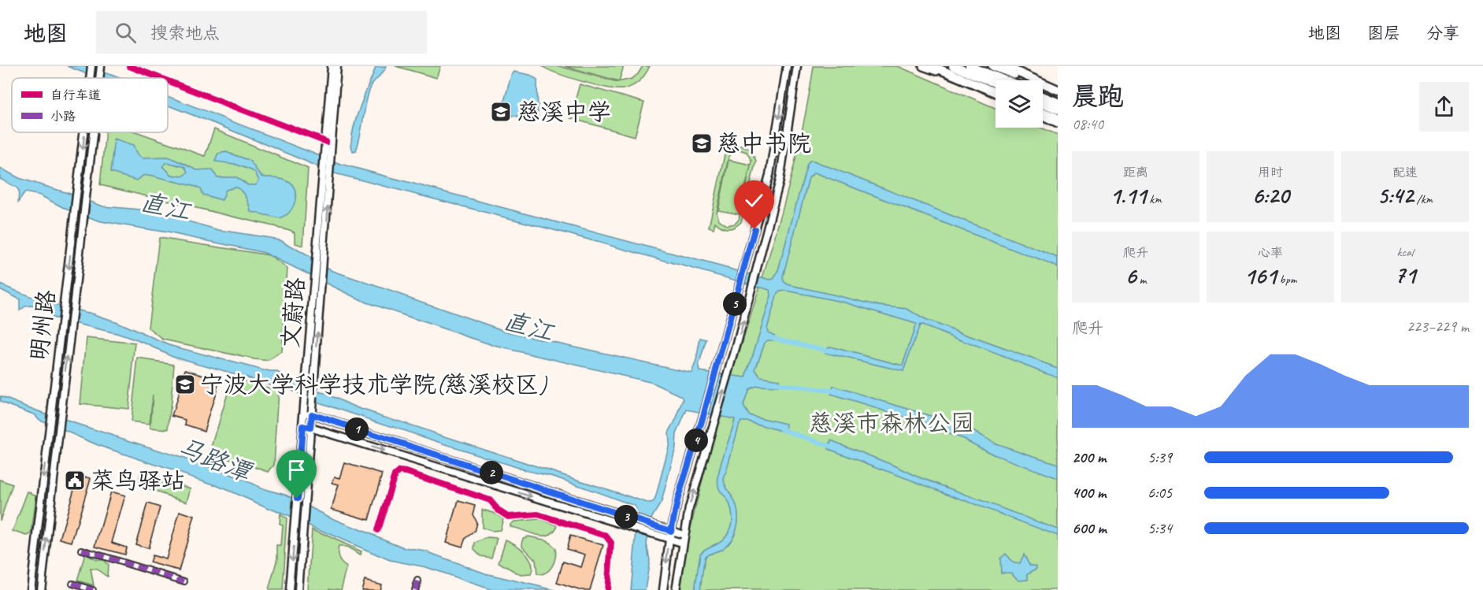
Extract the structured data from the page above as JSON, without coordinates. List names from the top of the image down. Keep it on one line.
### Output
{"streets":{"main road":["文蔚路","明州路"]},"water":["直江","马路潭"],"parks":["慈溪市森林公园"],"places":{"school or university":["慈溪中学","慈中书院","宁波大学科学技术学院(慈溪校区)"],"public building":["菜鸟驿站"]},"legend":["自行车道","小路"],"page":{"header":"地图","search":"搜索地点","nav":["地图","图层","分享"],"heading":["晨跑","08:40"],"stats":[["距离","1.11 km"],["用时","6:20"],["配速","5:42 /km"],["爬升","6 m"],["心率","161 bpm"],["kcal","71"]],"pins":["5","1","4","2","3"],"chart":["爬升","223–229 m"],"list":[{"name":"200 m","note":"5:39"},{"name":"400 m","note":"6:05"},{"name":"600 m","note":"5:34"}]}}
